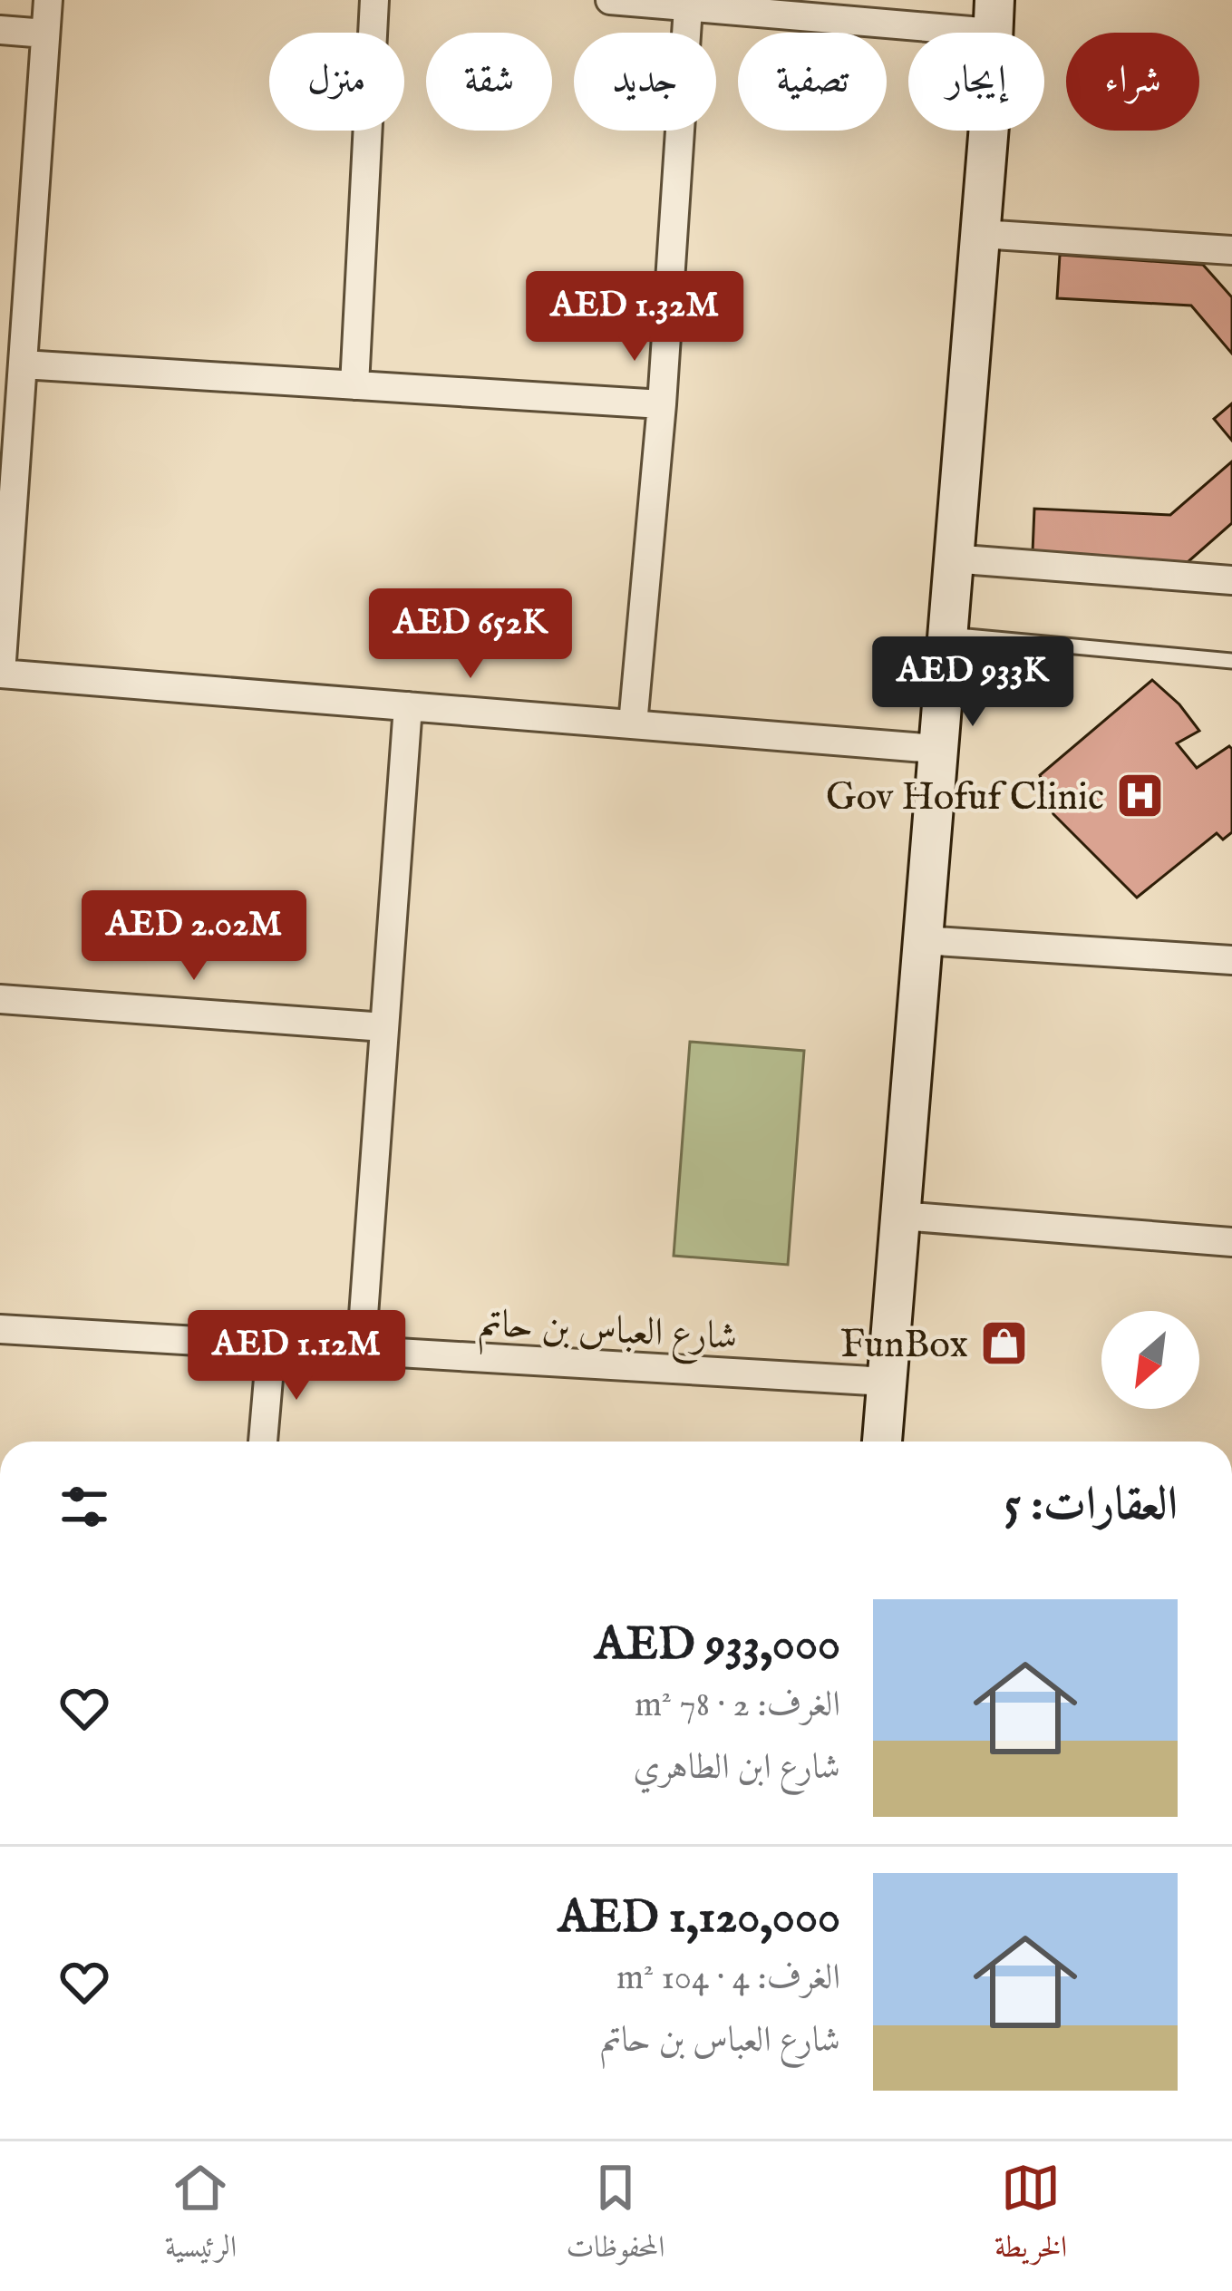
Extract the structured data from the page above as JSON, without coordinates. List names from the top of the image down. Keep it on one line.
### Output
{"streets":{"street":["شارع العباس بن حاتم"]},"places":{"hospital":["Gov Hofuf Clinic"],"shop":["FunBox"]},"north":"bottom left","page":{"chip":["شراء","إيجار","تصفية","جديد","شقة","منزل"],"price":["AED 1.32M","AED 652K","AED 933K","AED 2.02M","AED 1.12M"],"heading":"العقارات: 5","list":[{"name":"AED 933,000","note":"الغرف: 2 · 78 m² · شارع ابن الطاهري"},{"name":"AED 1,120,000","note":"الغرف: 4 · 104 m² · شارع العباس بن حاتم"}],"tabs":["الخريطة","المحفوظات","الرئيسية"]}}
